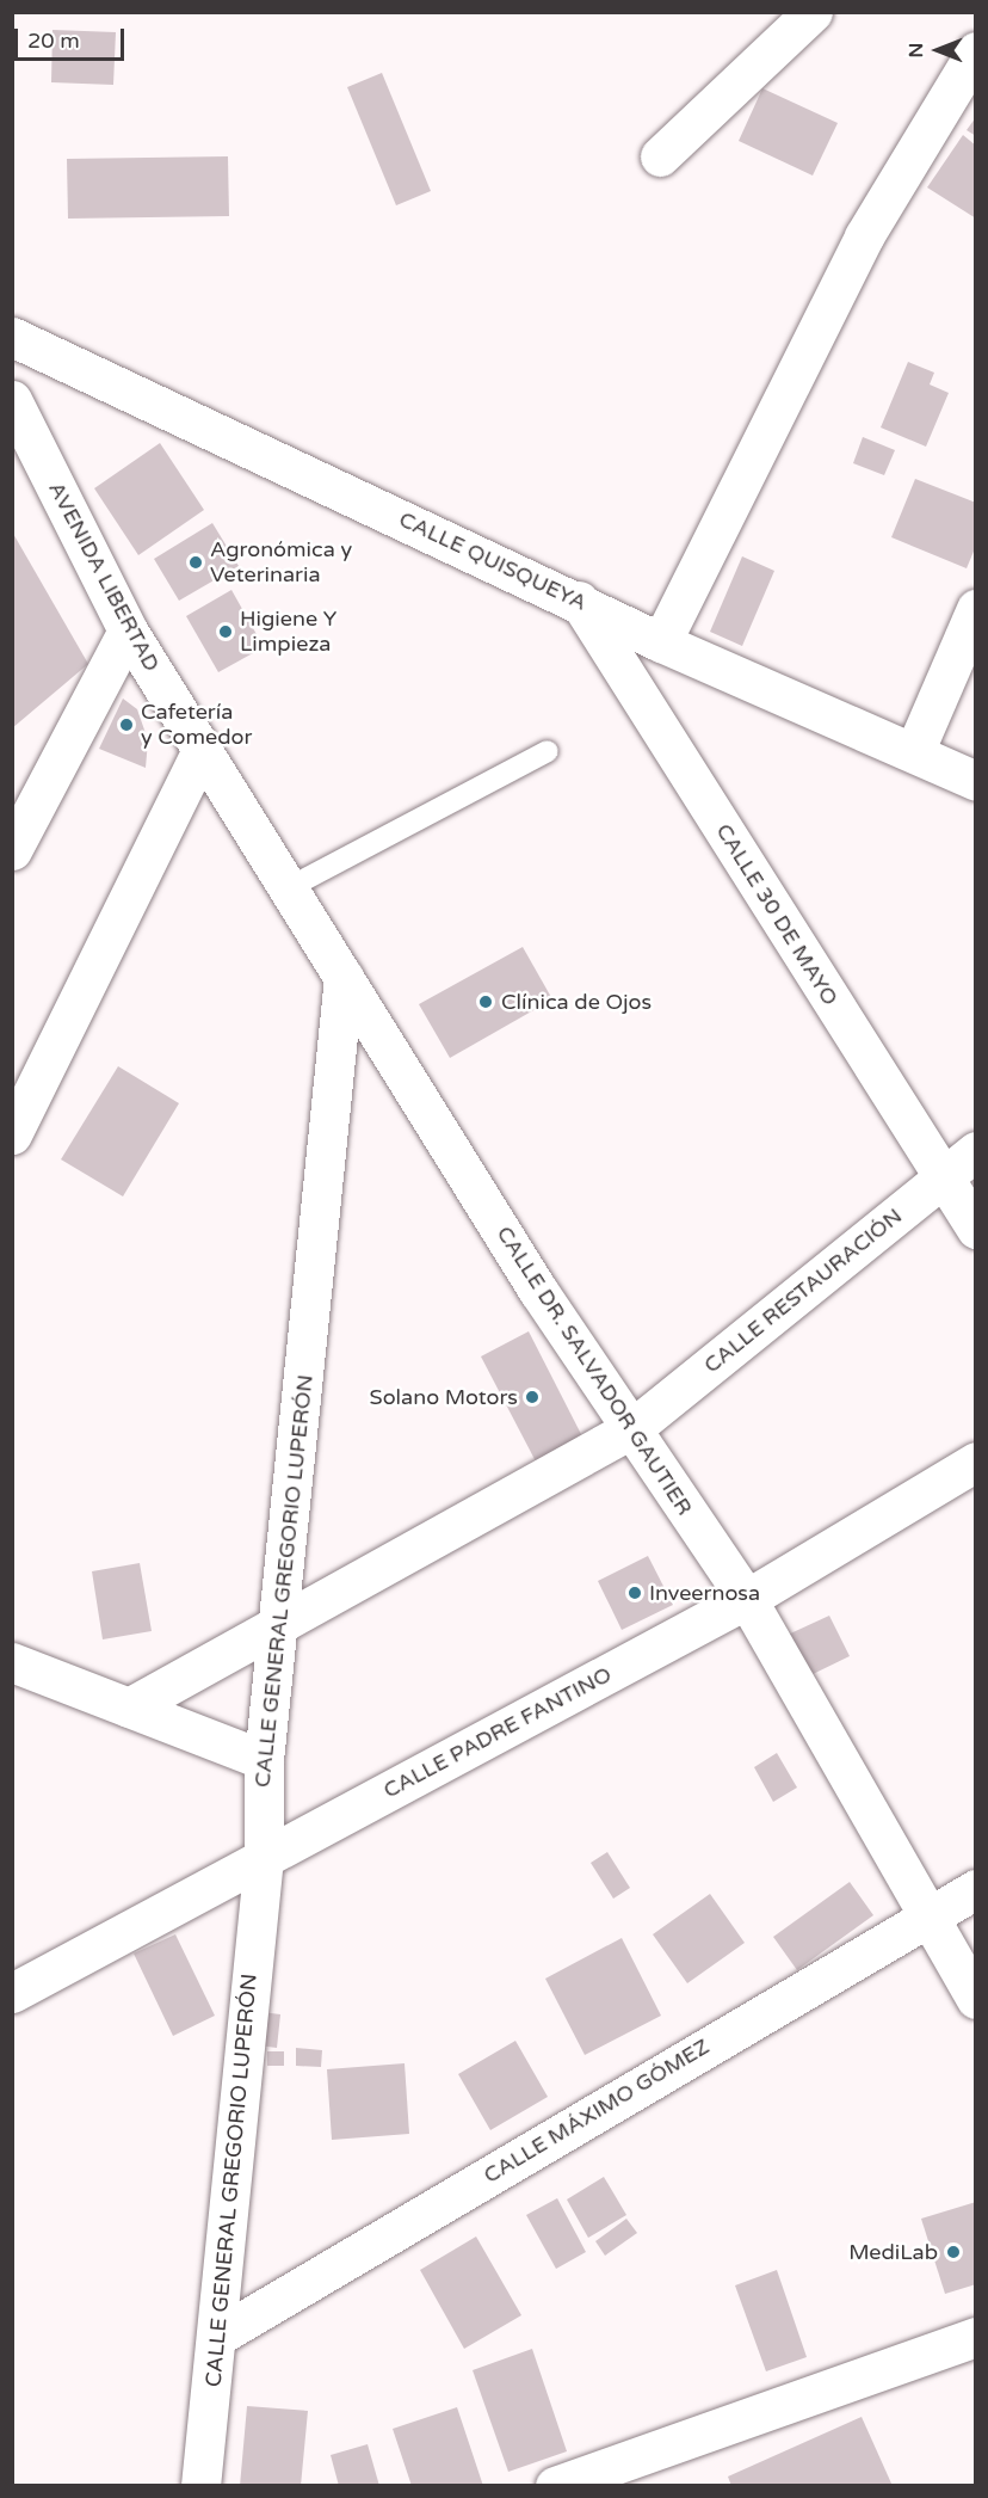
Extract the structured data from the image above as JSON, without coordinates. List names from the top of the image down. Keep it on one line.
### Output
{"streets":{"street":["CALLE QUISQUEYA","AVENIDA LIBERTAD","CALLE 30 DE MAYO","CALLE RESTAURACIÓN","CALLE DR. SALVADOR GAUTIER","CALLE GENERAL GREGORIO LUPERÓN","CALLE PADRE FANTINO","CALLE MÁXIMO GÓMEZ"]},"crossings":[["CALLE QUISQUEYA","CALLE 30 DE MAYO"],["AVENIDA LIBERTAD","CALLE DR. SALVADOR GAUTIER"],["CALLE 30 DE MAYO","CALLE RESTAURACIÓN"],["CALLE RESTAURACIÓN","CALLE DR. SALVADOR GAUTIER"],["CALLE RESTAURACIÓN","CALLE GENERAL GREGORIO LUPERÓN"],["CALLE DR. SALVADOR GAUTIER","CALLE GENERAL GREGORIO LUPERÓN"],["CALLE DR. SALVADOR GAUTIER","CALLE PADRE FANTINO"],["CALLE DR. SALVADOR GAUTIER","CALLE MÁXIMO GÓMEZ"],["CALLE GENERAL GREGORIO LUPERÓN","CALLE PADRE FANTINO"],["CALLE GENERAL GREGORIO LUPERÓN","CALLE MÁXIMO GÓMEZ"]],"places":["Agronómica y Veterinaria","Higiene Y Limpieza","Cafetería y Comedor","Clínica de Ojos","Solano Motors","Inveernosa","MediLab"],"scale_bar":"20 m","north":"left"}
